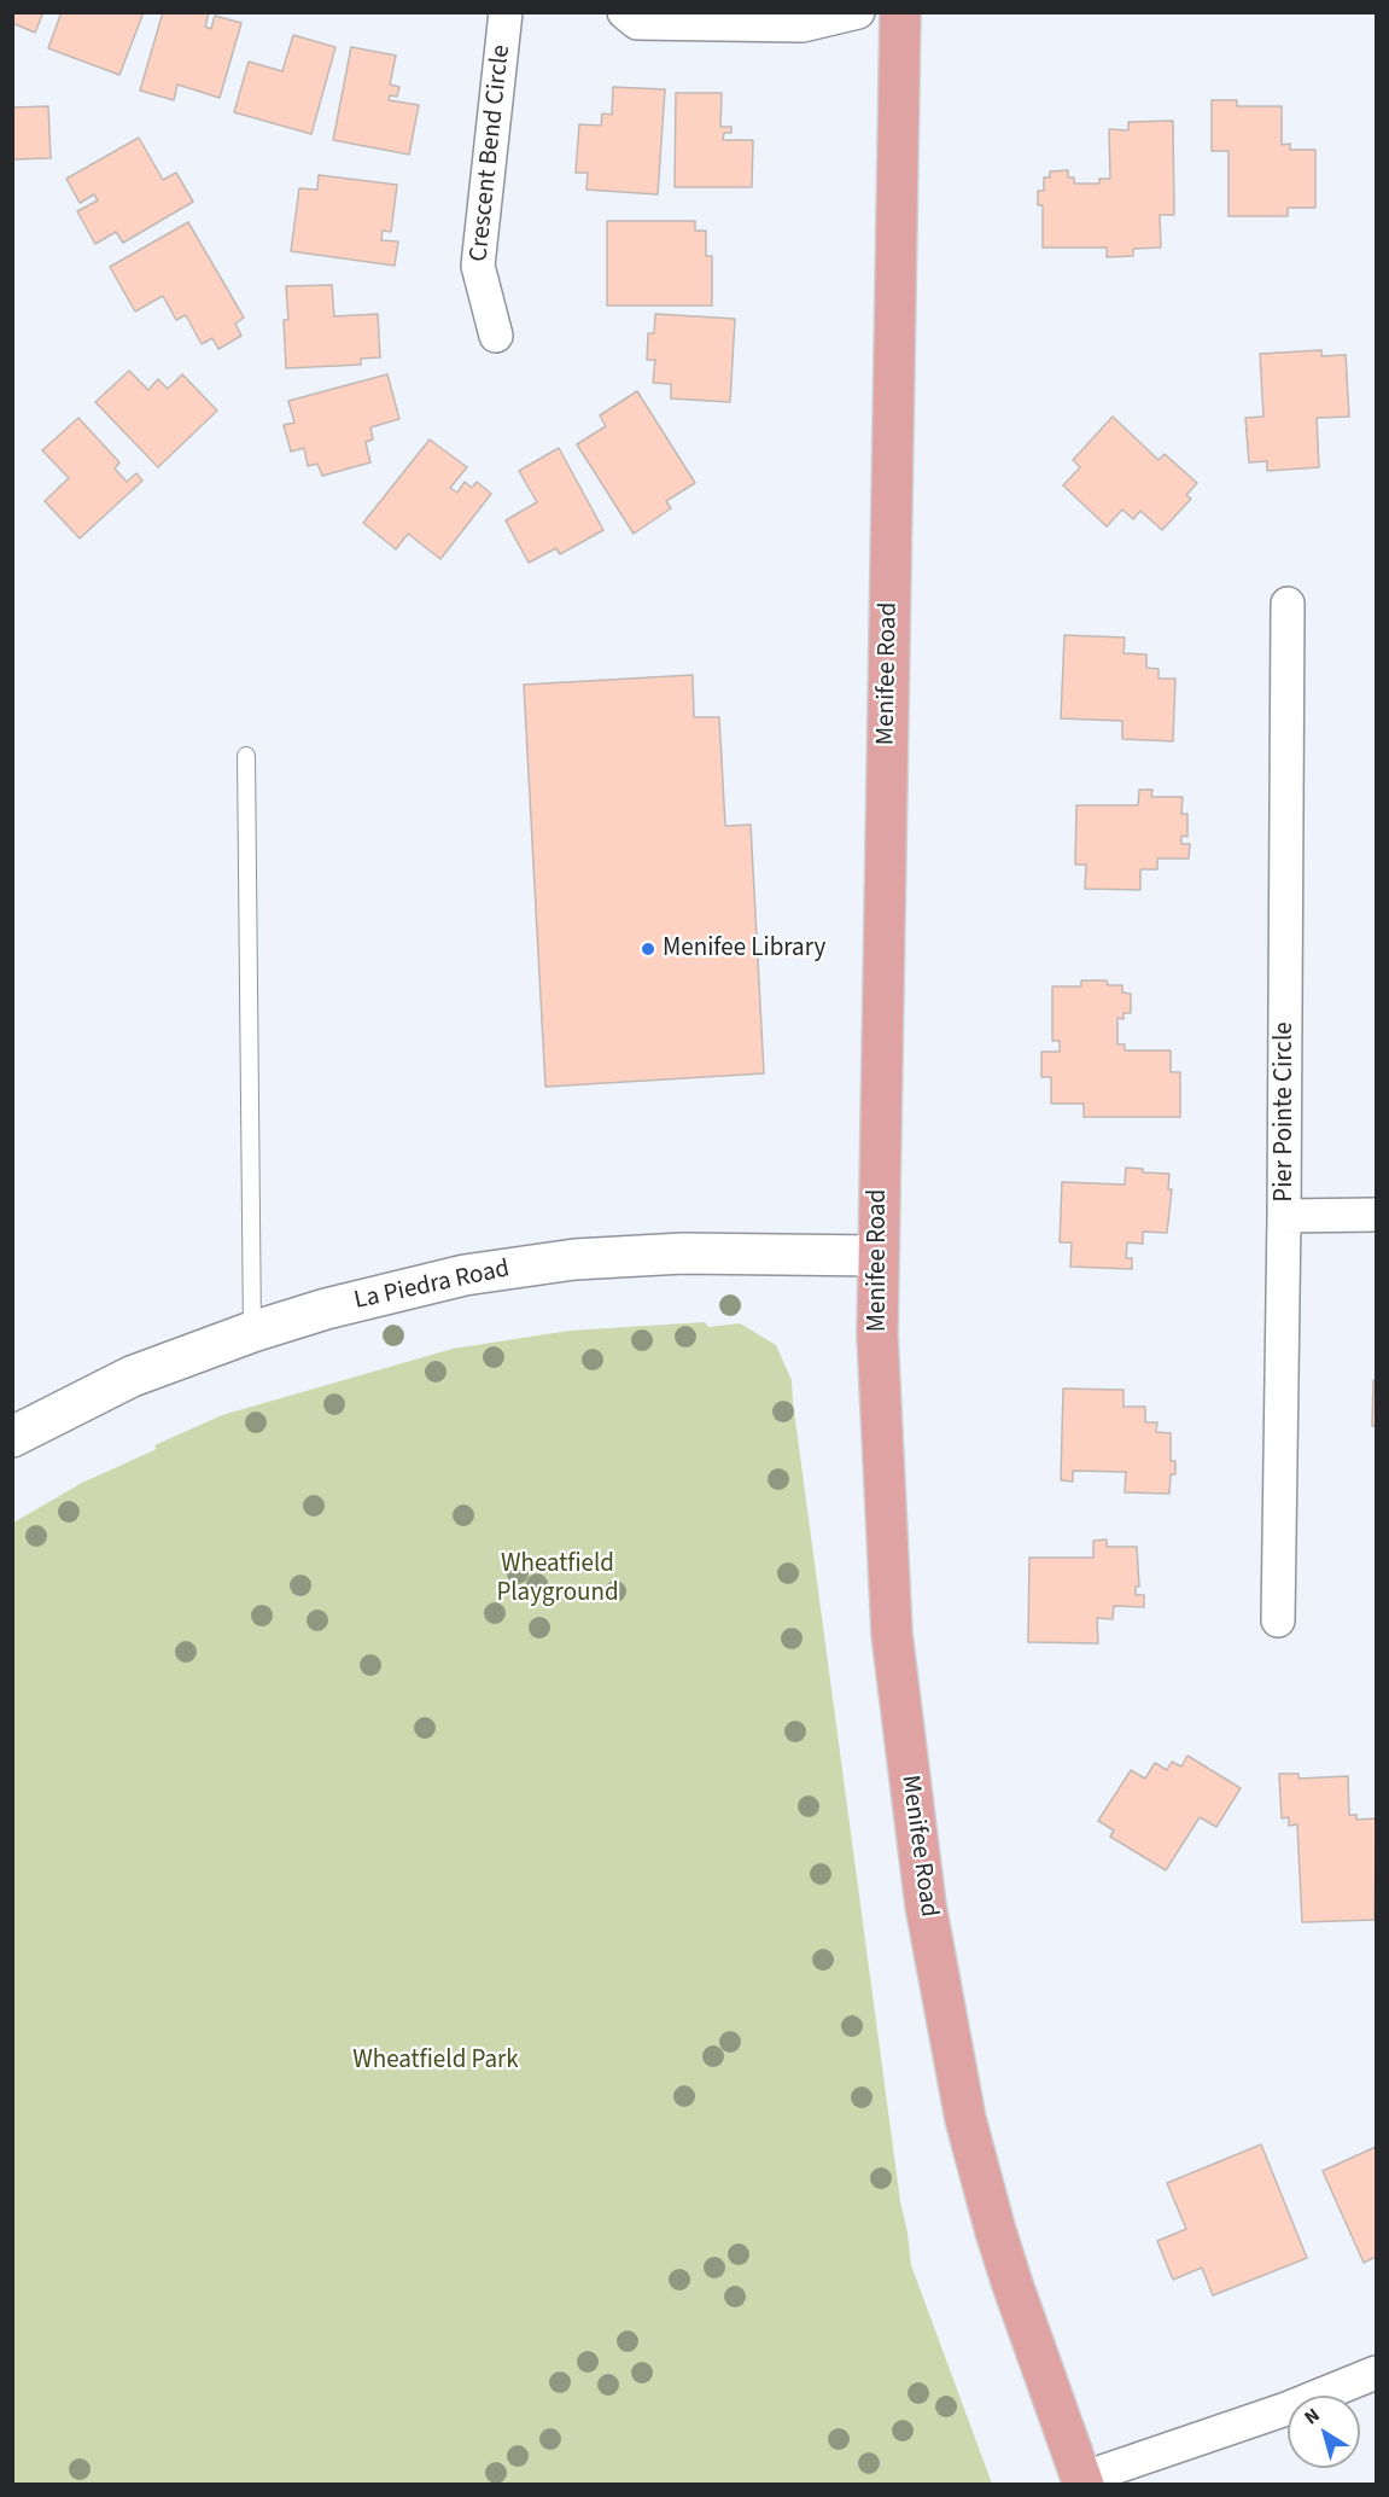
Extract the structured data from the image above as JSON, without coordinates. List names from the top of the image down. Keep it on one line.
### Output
{"streets":{"main road":["Menifee Road"],"street":["Crescent Bend Circle","Pier Pointe Circle","La Piedra Road"]},"crossings":[["Menifee Road","La Piedra Road"]],"parks":["Wheatfield Playground","Wheatfield Park"],"places":["Menifee Library"],"north":"top left"}
